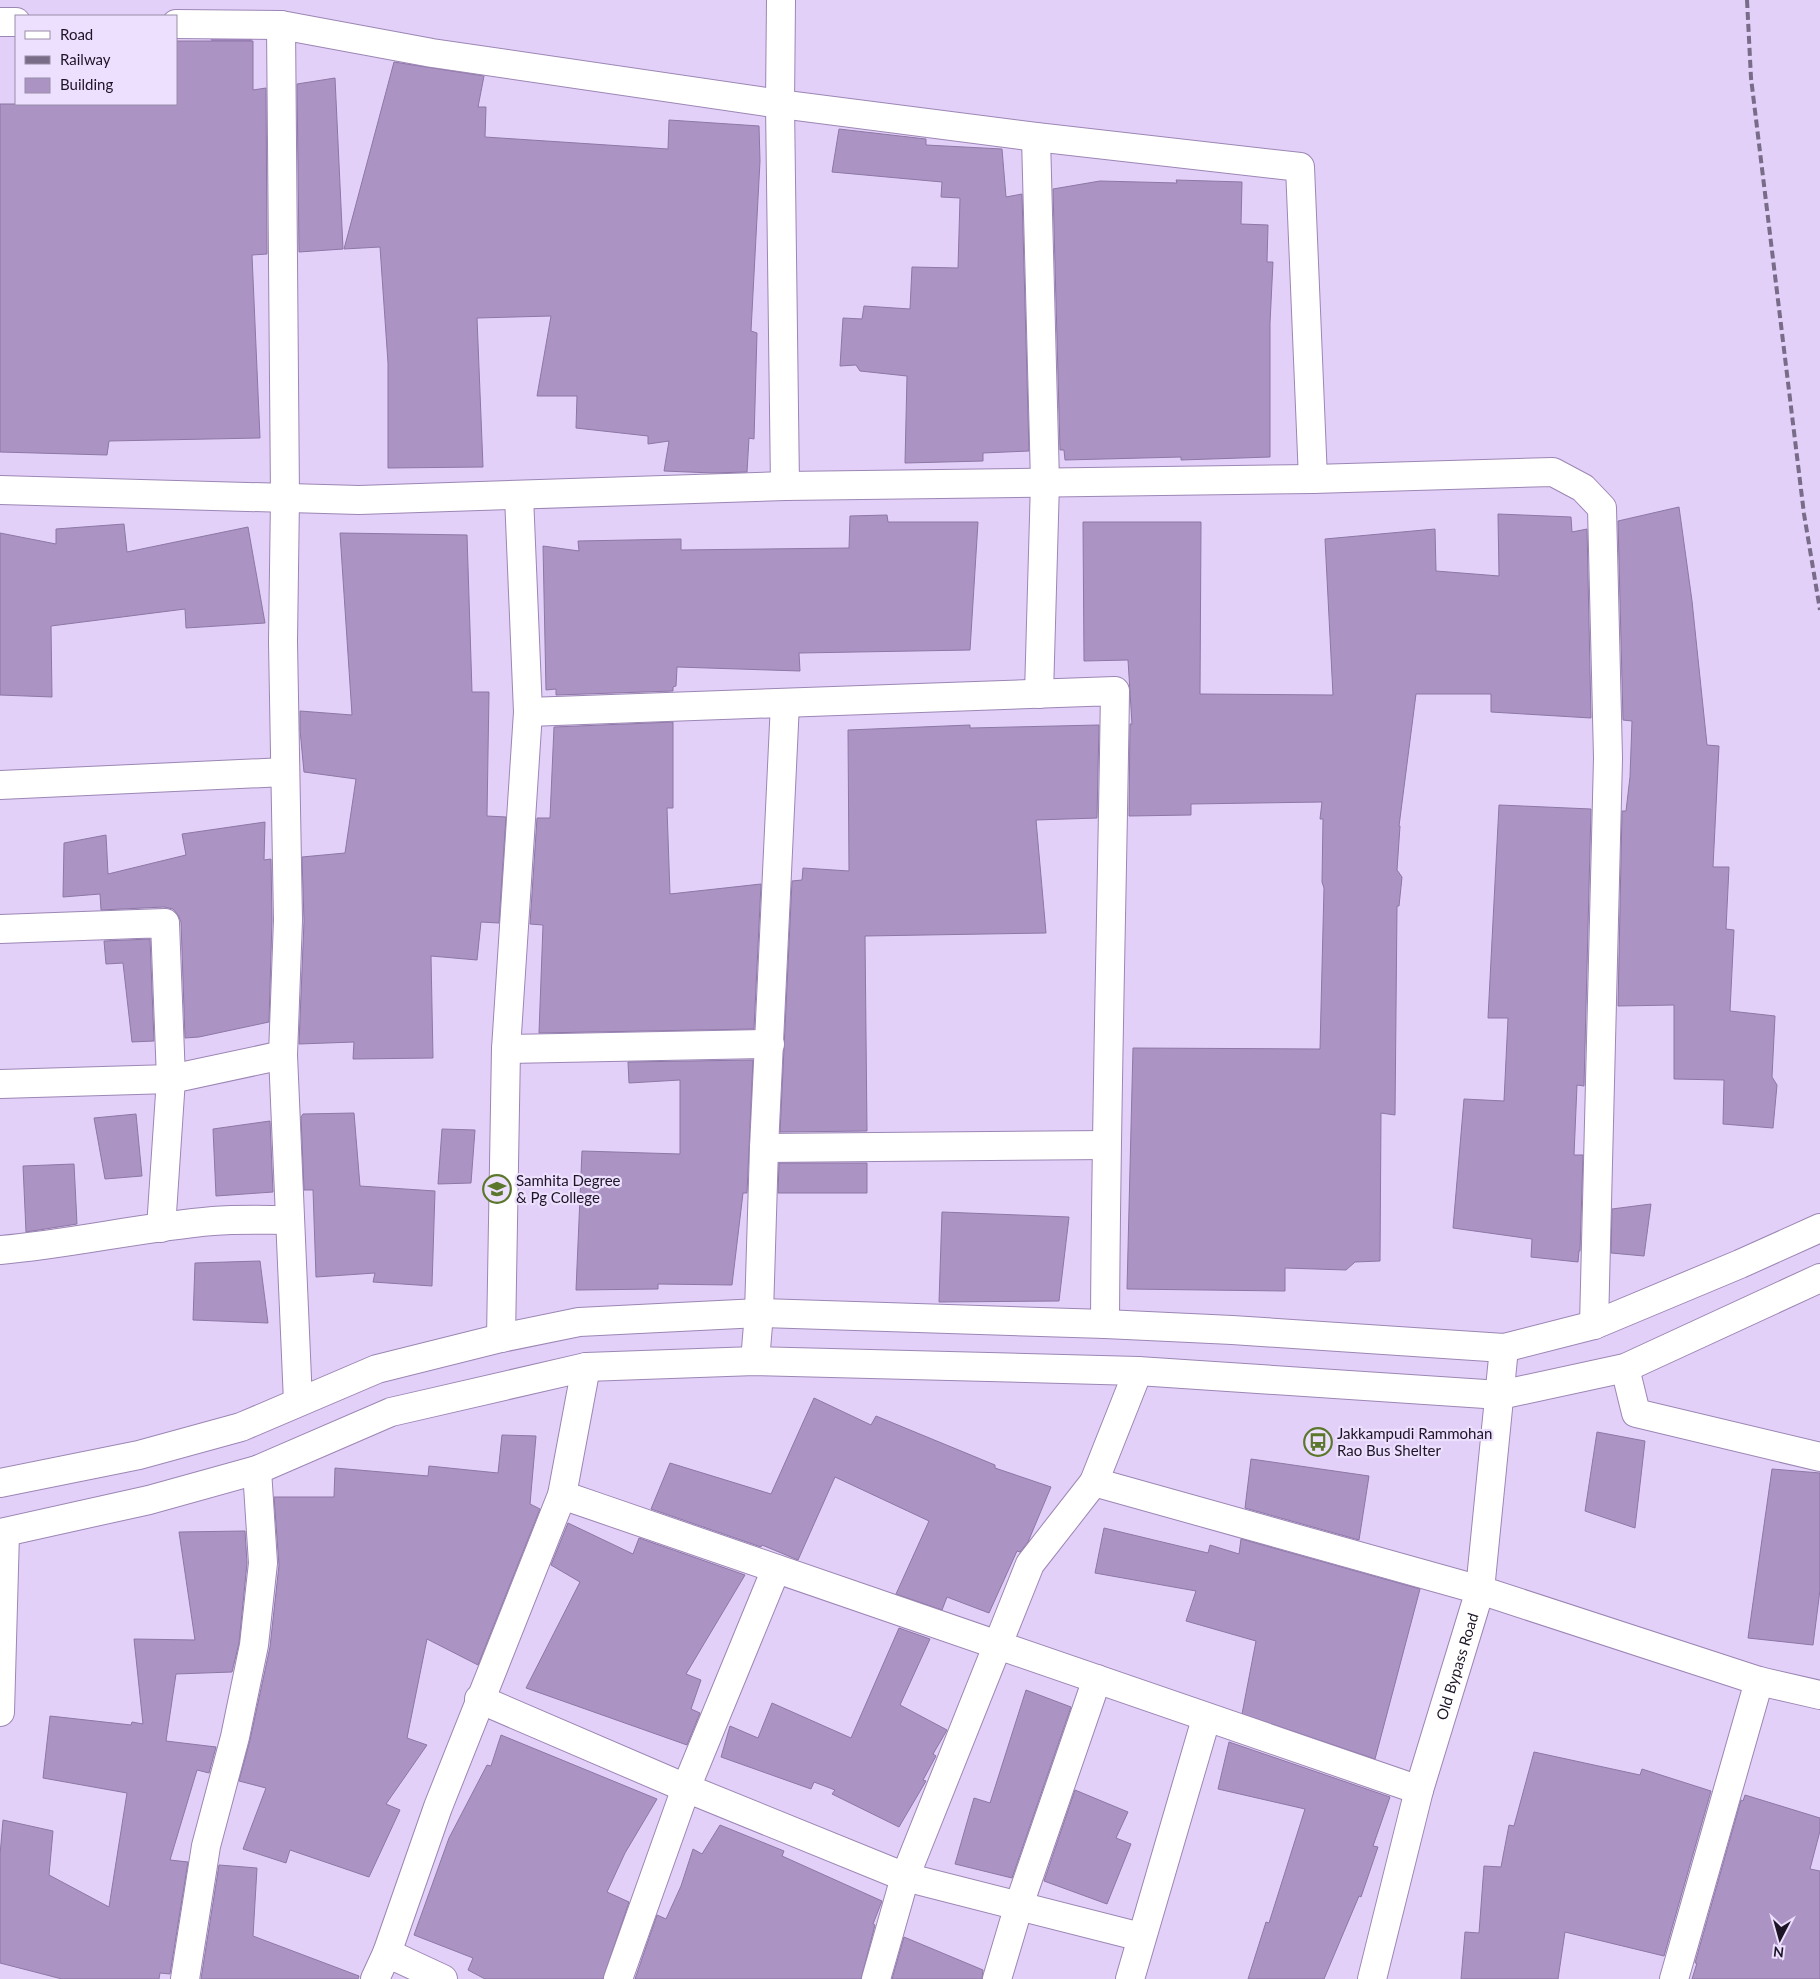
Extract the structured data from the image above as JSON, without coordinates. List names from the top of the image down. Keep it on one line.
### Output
{"streets":{"street":["Old Bypass Road"]},"places":{"school or university":["Samhita Degree & Pg College"],"bus stop":["Jakkampudi Rammohan Rao Bus Shelter"]},"legend":["Road","Railway","Building"],"north":"bottom"}
